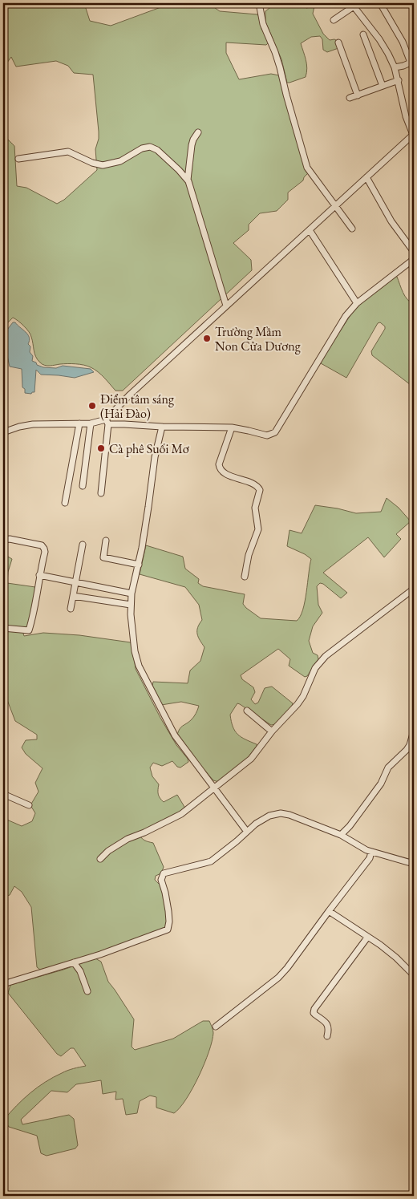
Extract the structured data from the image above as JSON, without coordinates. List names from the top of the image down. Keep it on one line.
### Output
{"places":["Trường Mầm Non Cửa Dương","Điểm tâm sáng (Hải Đào)","Cà phê Suối Mơ"]}
